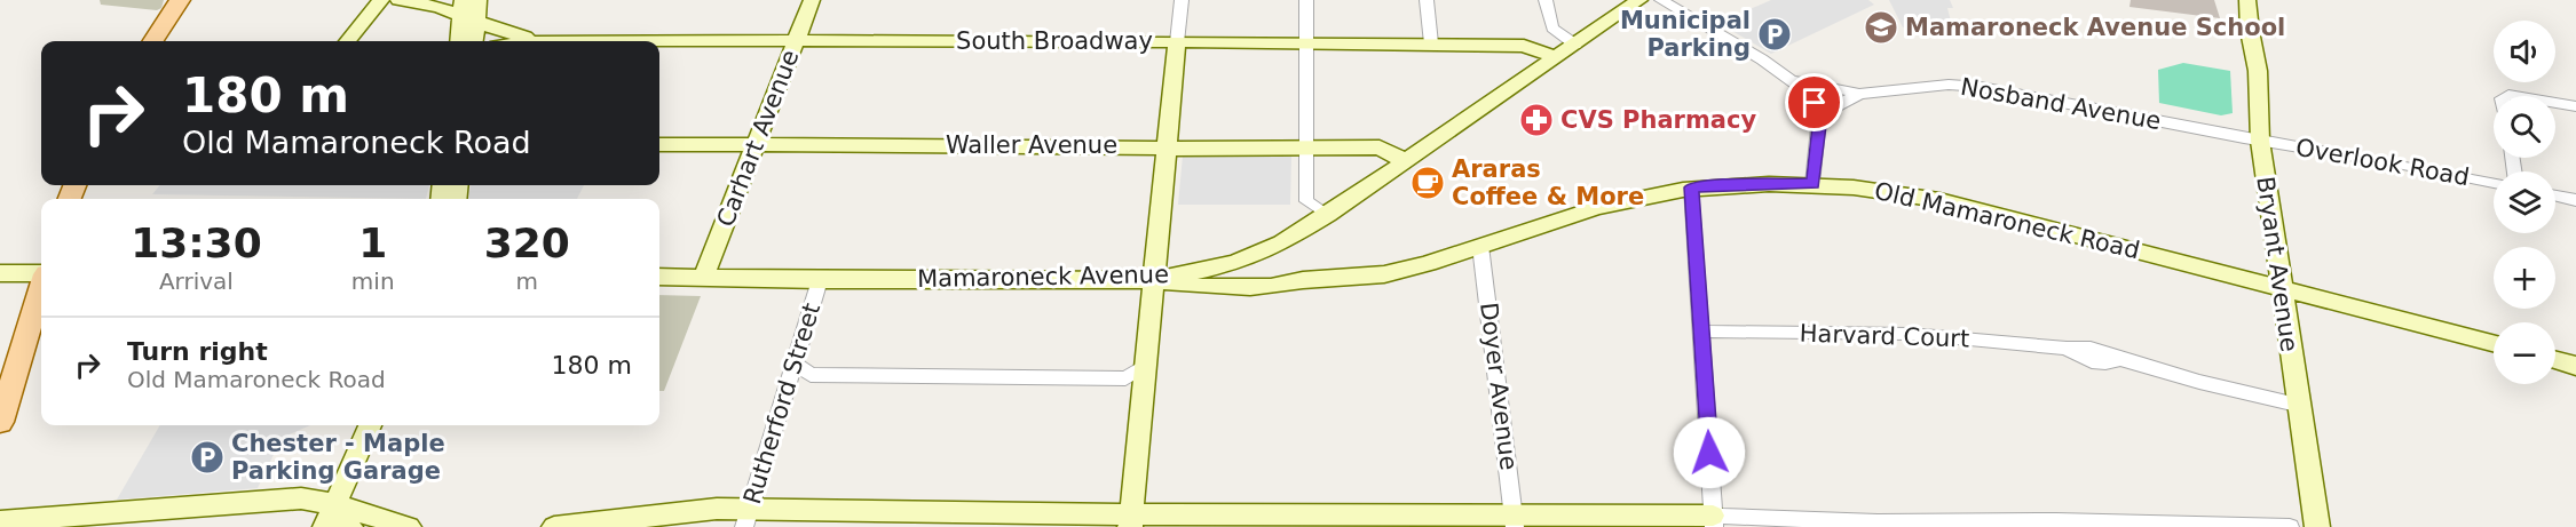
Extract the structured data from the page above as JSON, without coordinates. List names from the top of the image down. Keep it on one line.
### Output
{"streets":{"street":["South Broadway","Nosband Avenue","Carhart Avenue","Waller Avenue","Overlook Road","Old Mamaroneck Road","Bryant Avenue","Mamaroneck Avenue","Harvard Court","Doyer Avenue","Rutherford Street"]},"crossings":[["South Broadway","Carhart Avenue"],["South Broadway","Mamaroneck Avenue"],["Nosband Avenue","Overlook Road"],["Nosband Avenue","Bryant Avenue"],["Carhart Avenue","Waller Avenue"],["Carhart Avenue","Mamaroneck Avenue"],["Waller Avenue","Mamaroneck Avenue"],["Overlook Road","Bryant Avenue"],["Old Mamaroneck Road","Bryant Avenue"],["Old Mamaroneck Road","Mamaroneck Avenue"],["Old Mamaroneck Road","Doyer Avenue"],["Bryant Avenue","Harvard Court"],["Mamaroneck Avenue","Rutherford Street"]],"places":{"school or university":["Mamaroneck Avenue School"],"parking":["Municipal Parking","Chester - Maple Parking Garage"],"pharmacy":["CVS Pharmacy"],"cafe":["Araras Coffee & More"]},"page":{"map_buttons":["+","−"],"turn":["180 m","Old Mamaroneck Road"],"eta":["13:30","Arrival","1","min","320","m"],"list":[{"name":"Turn right","note":"Old Mamaroneck Road","value":"180 m"}]}}
